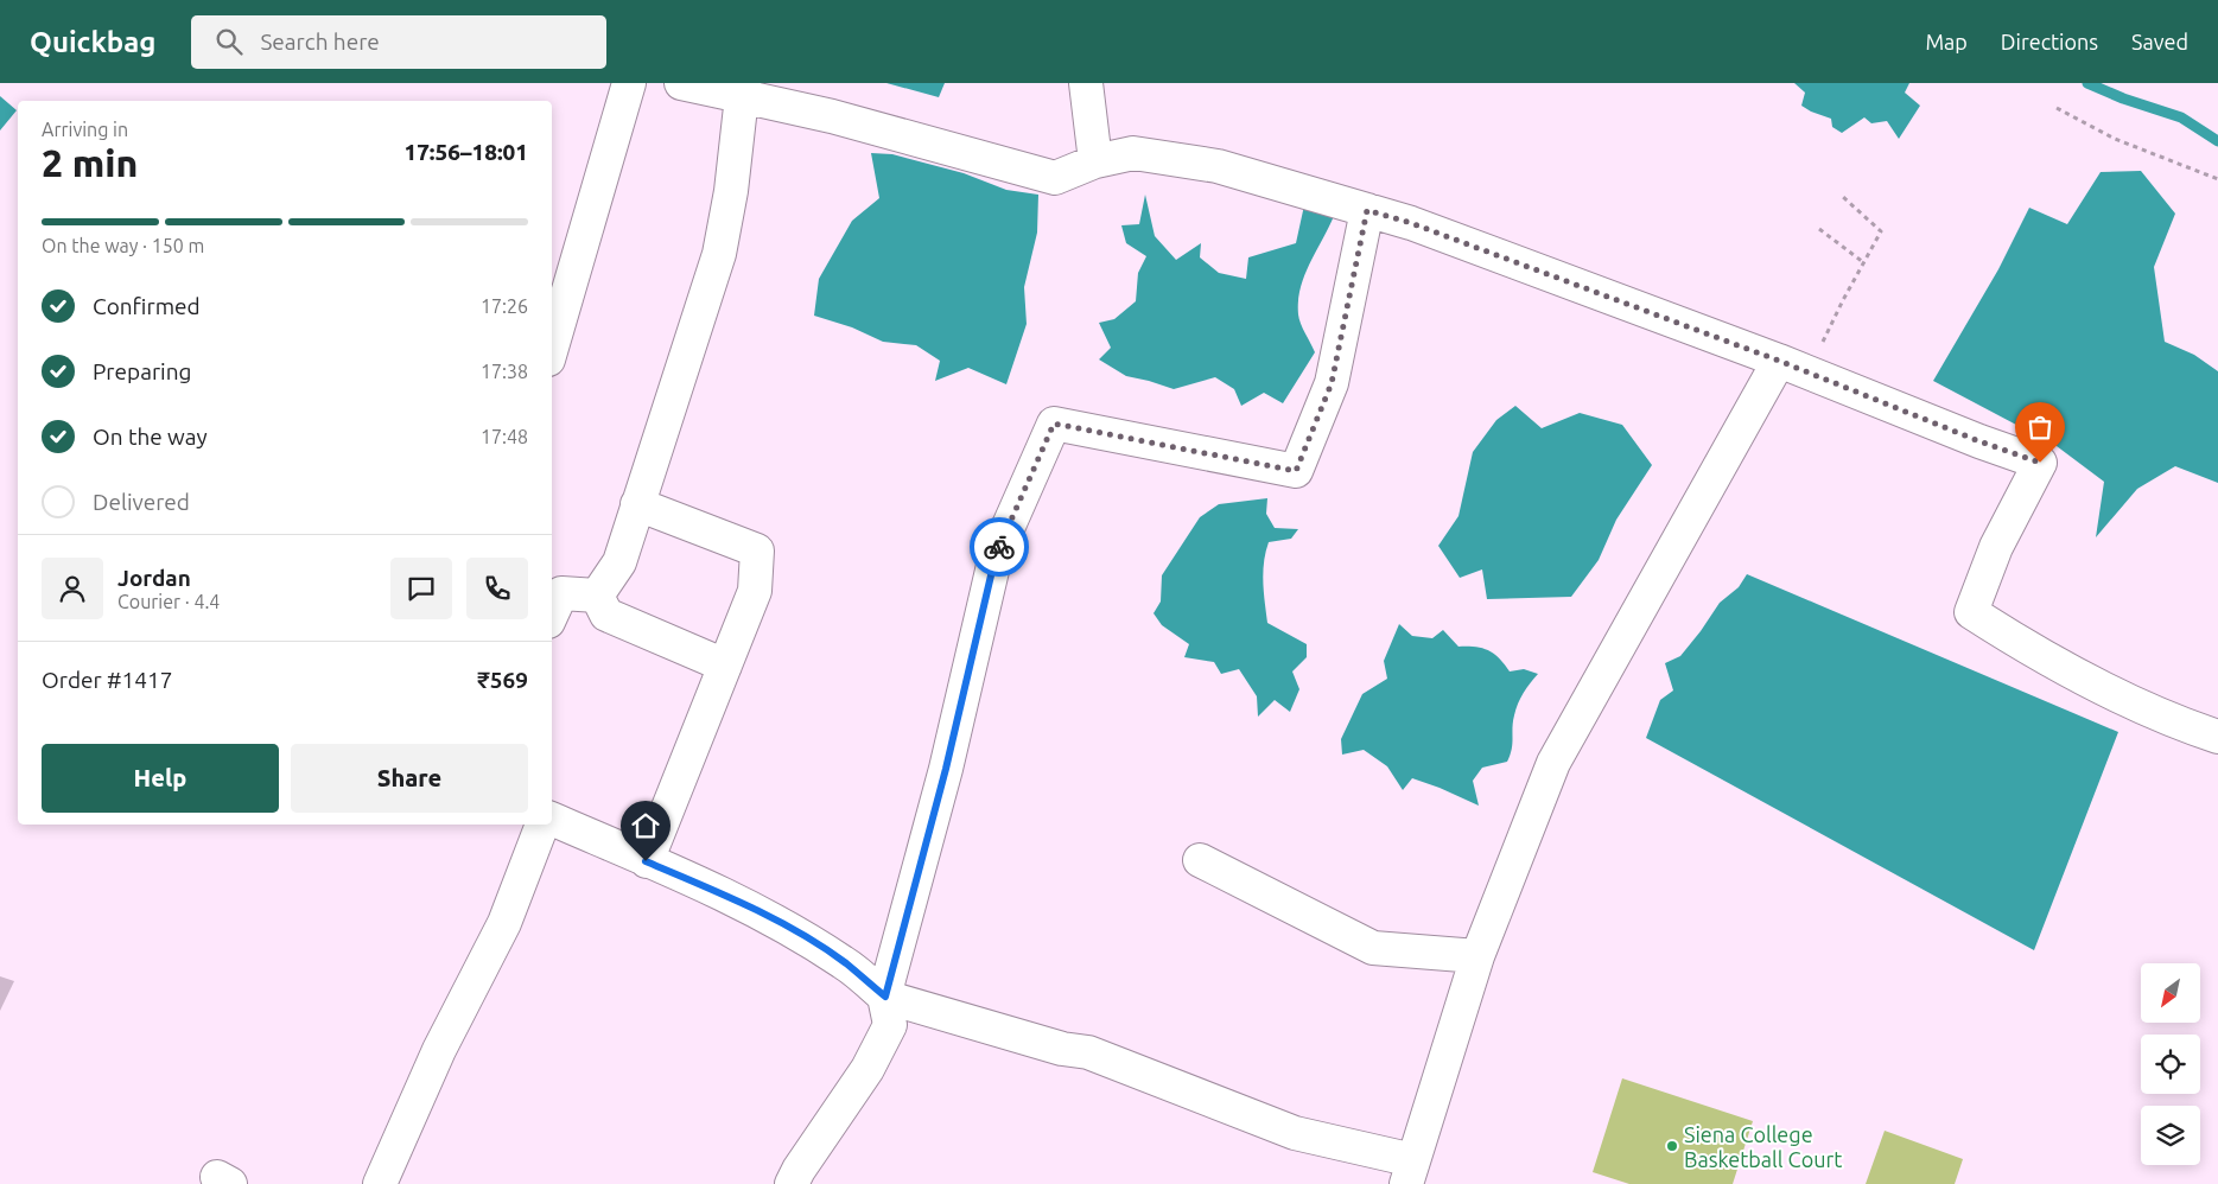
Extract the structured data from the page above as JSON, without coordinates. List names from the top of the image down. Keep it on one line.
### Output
{"places":["Siena College Basketball Court"],"north":"bottom left","page":{"header":"Quickbag","search":"Search here","nav":["Map","Directions","Saved"],"heading":["2 min","Arriving in","17:56–18:01"],"panel":["Jordan","Courier · 4.4","Order #1417","₹569"],"bar":"On the way · 150 m","list":[["Confirmed","17:26"],["Preparing","17:38"],["On the way","17:48"],"Delivered"],"buttons":["Help","Share"]}}
